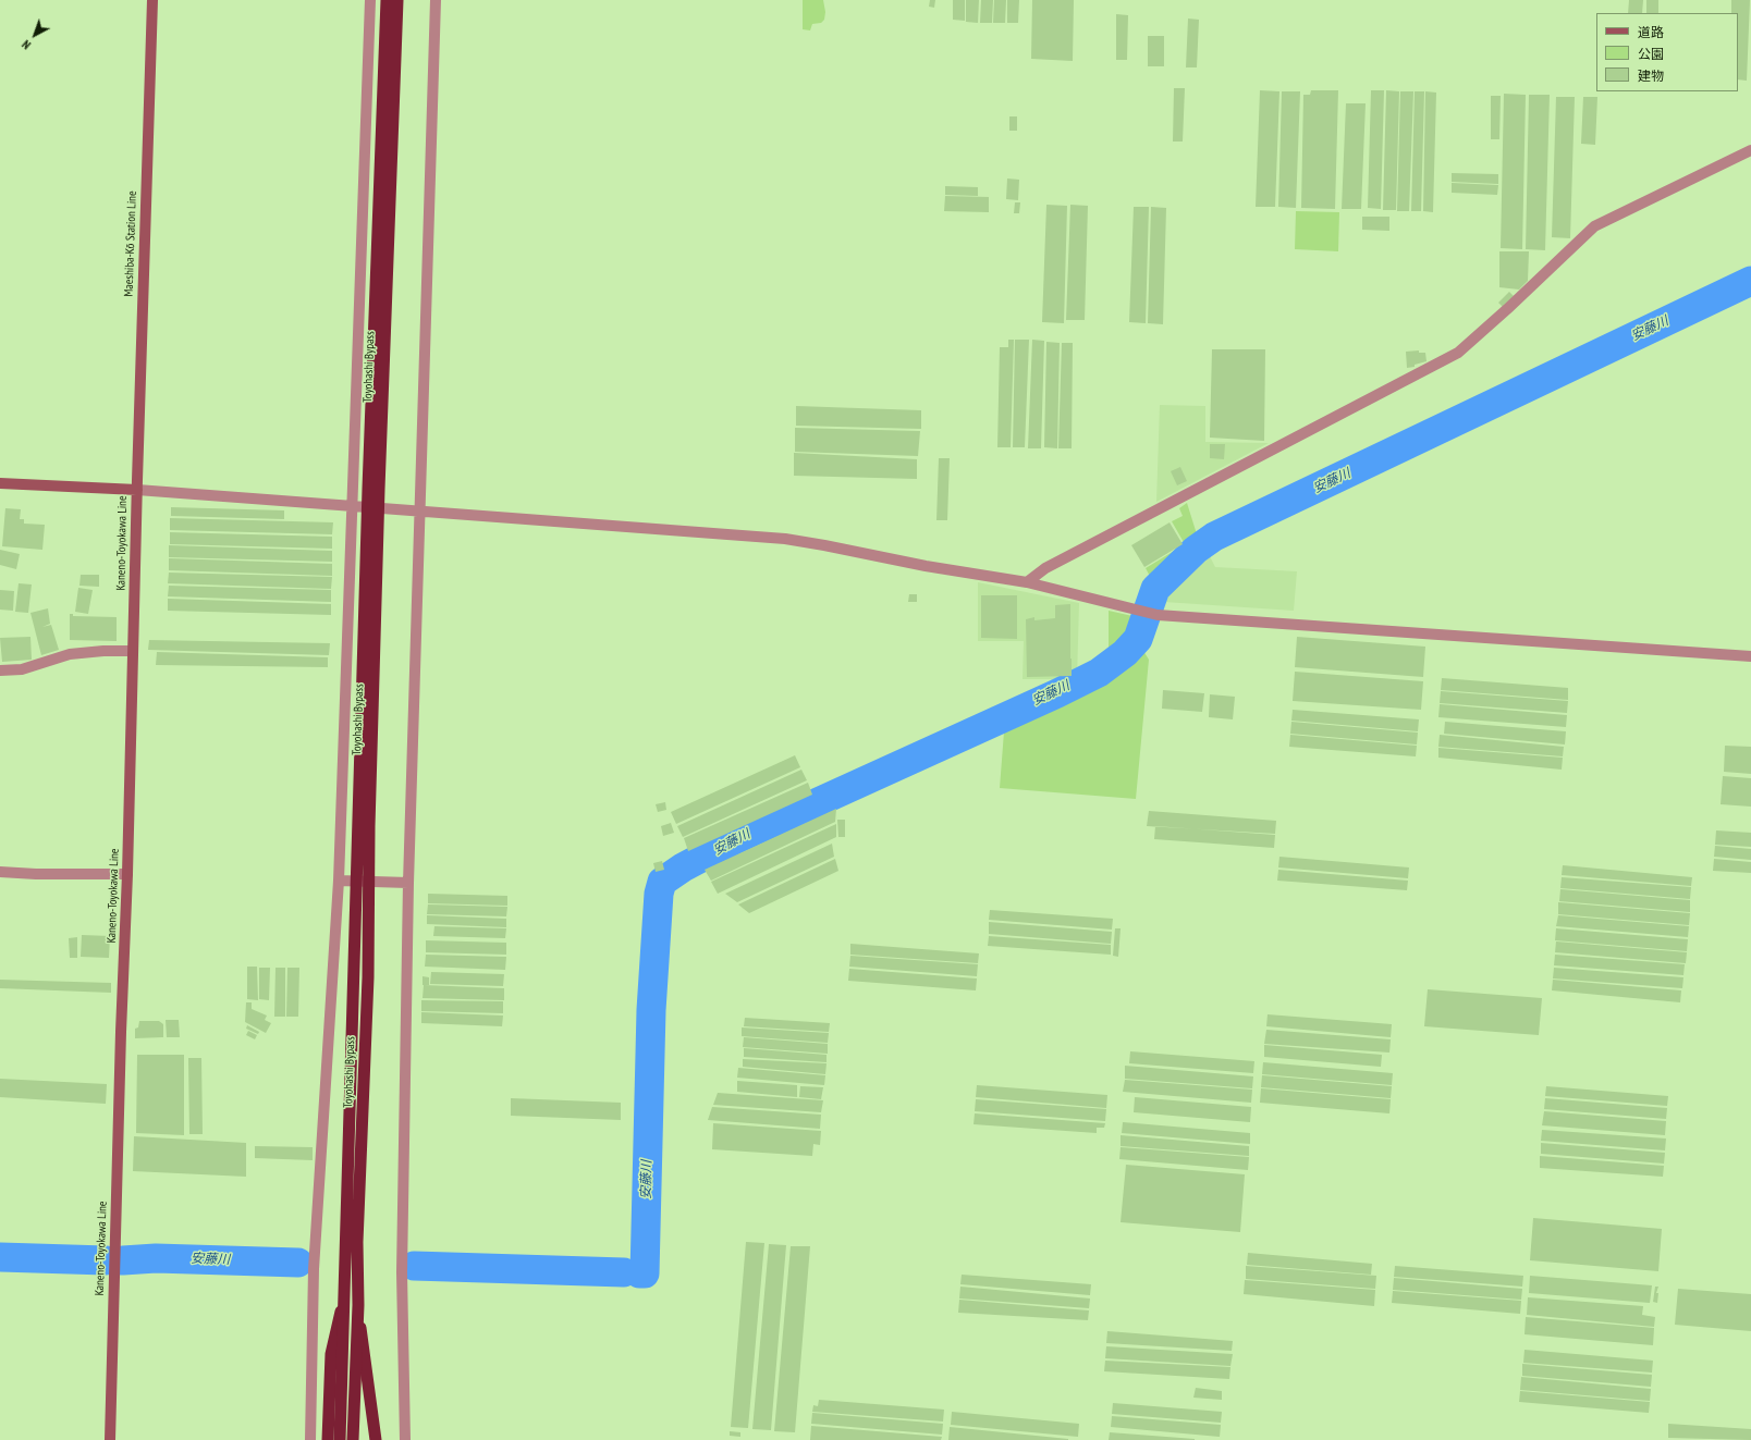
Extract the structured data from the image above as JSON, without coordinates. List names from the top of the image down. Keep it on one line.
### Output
{"streets":{"highway":["Toyohashi Bypass"],"main road":["Maeshiba-Kō Station Line","Kaneno-Toyokawa Line"]},"crossings":[["Maeshiba-Kō Station Line","Kaneno-Toyokawa Line"]],"water":["安藤川"],"legend":["道路","公園","建物"],"north":"bottom left"}
